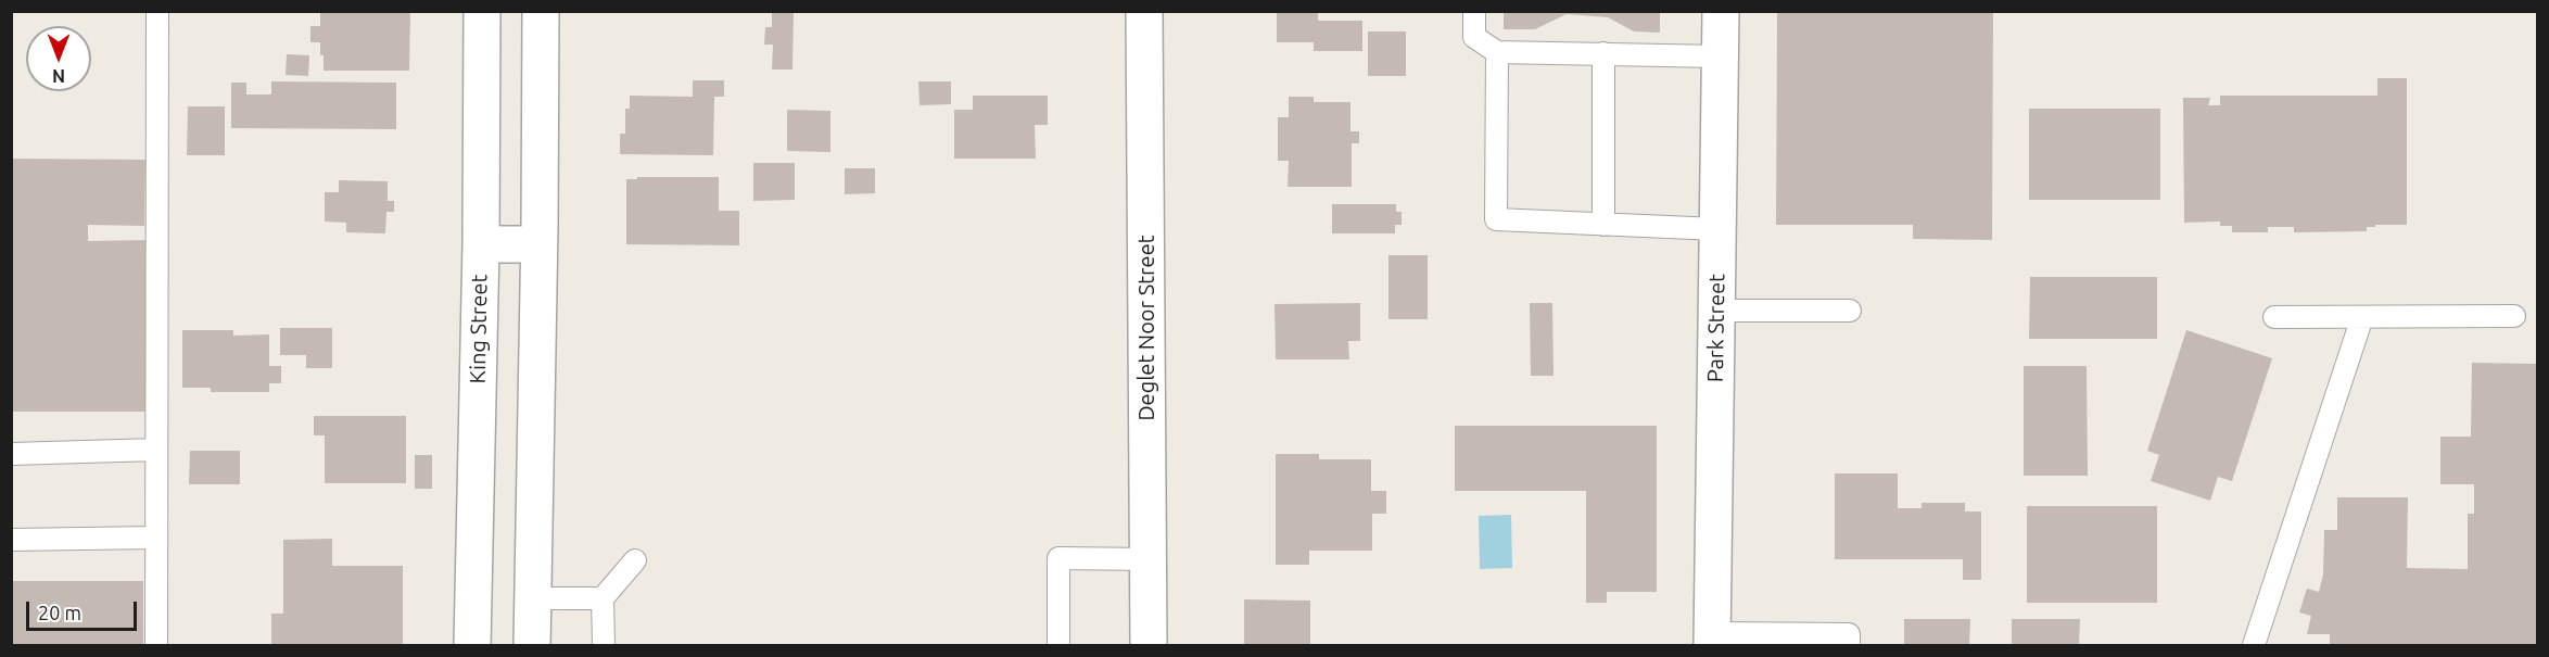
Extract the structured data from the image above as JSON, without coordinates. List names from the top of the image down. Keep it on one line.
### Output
{"streets":{"street":["Deglet Noor Street","Park Street","King Street"]},"scale_bar":"20 m","north":"bottom"}
